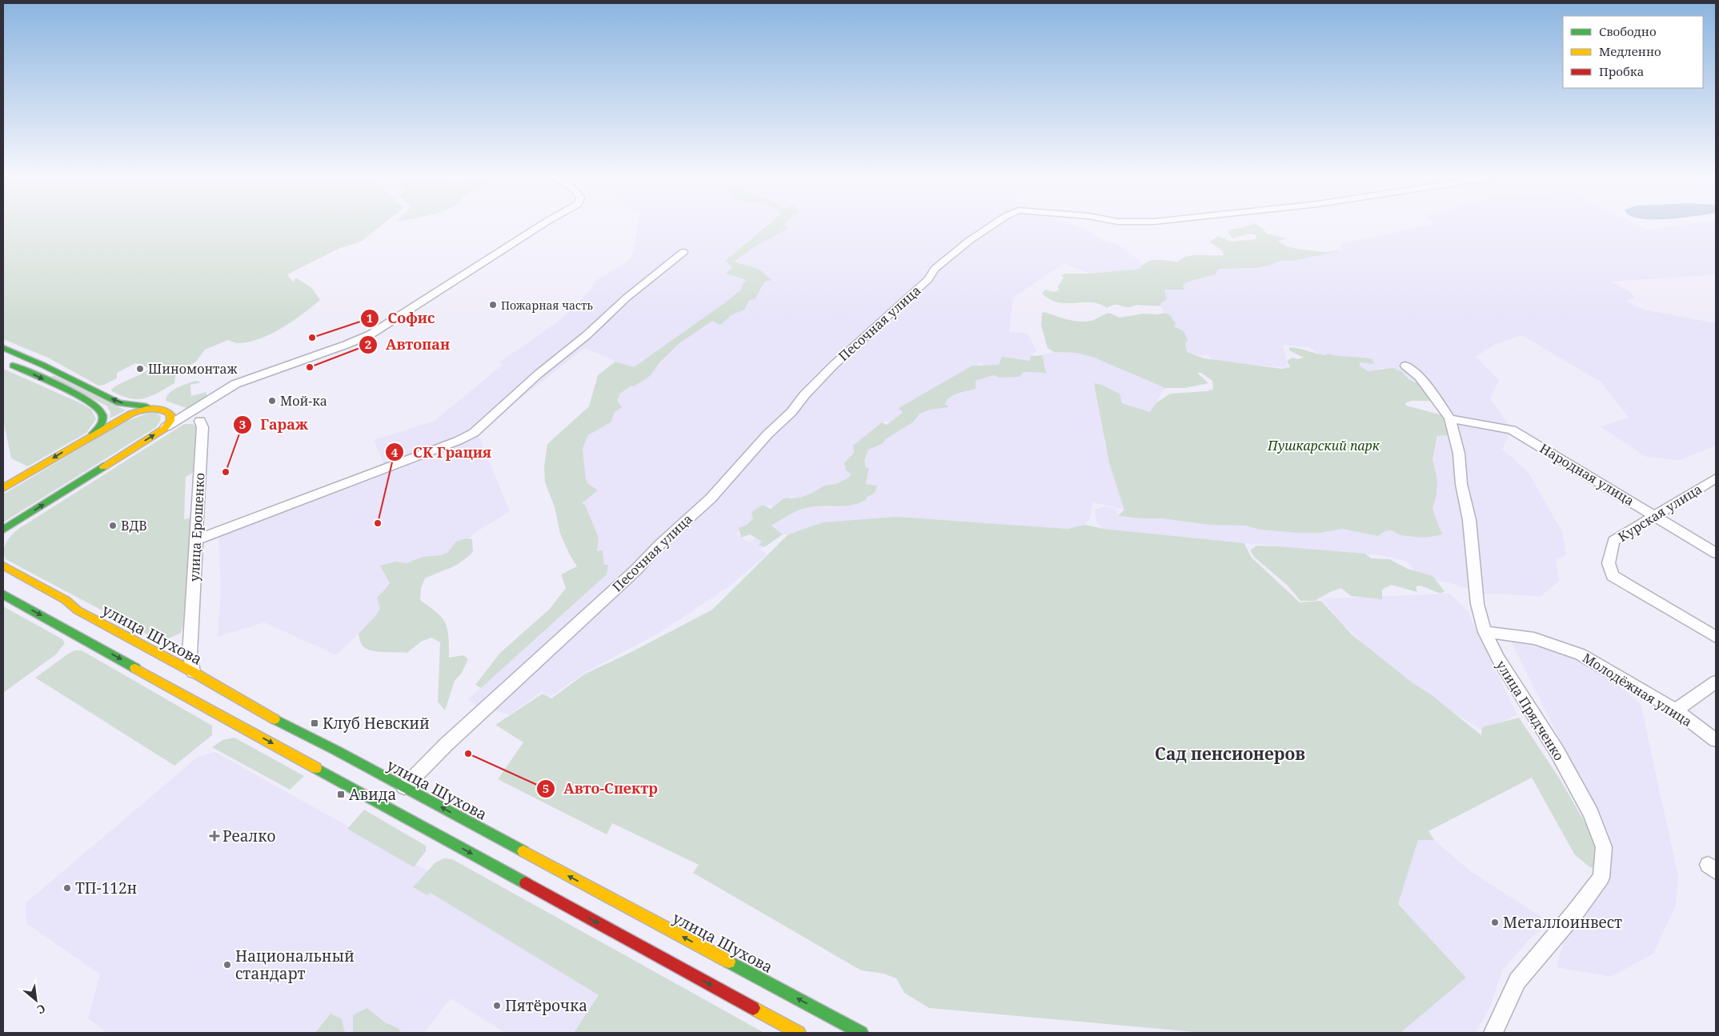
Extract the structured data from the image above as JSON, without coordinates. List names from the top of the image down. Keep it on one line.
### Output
{"streets":{"main road":["улица Шухова"],"street":["Песочная улица","Народная улица","Курская улица","улица Ерошенко","Молодёжная улица","улица Прядченко"]},"crossings":[["Песочная улица","улица Шухова"],["Народная улица","Курская улица"],["Народная улица","улица Прядченко"],["улица Ерошенко","улица Шухова"],["Молодёжная улица","улица Прядченко"]],"districts":["Сад пенсионеров"],"parks":["Пушкарский парк"],"places":{"other":["Пожарная часть","Софис","Автопан","Шиномонтаж","Мой-ка","Гараж","СК Грация","ВДВ","Авто-Спектр","ТП-112н","Металлоинвест","Национальный стандарт","Пятёрочка"],"transit":["Клуб Невский","Авида"],"health":["Реалко"]},"legend":["Свободно","Медленно","Пробка"],"north":"bottom right"}
